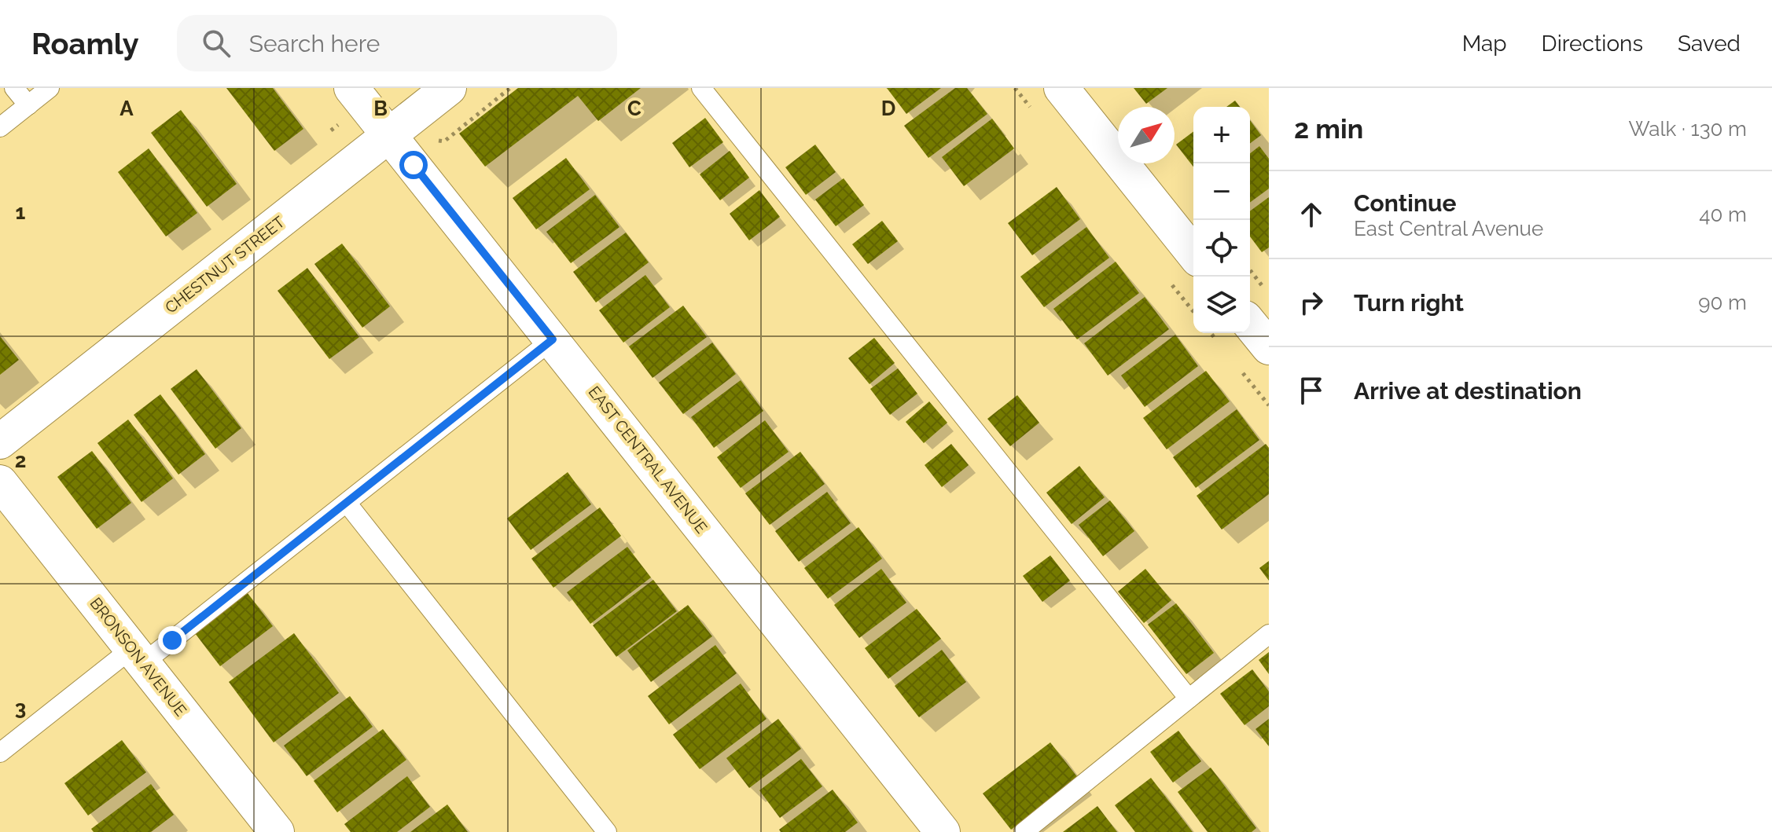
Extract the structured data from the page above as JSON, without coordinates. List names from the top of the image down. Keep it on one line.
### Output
{"streets":{"street":["CHESTNUT STREET","EAST CENTRAL AVENUE","BRONSON AVENUE"]},"crossings":[["CHESTNUT STREET","EAST CENTRAL AVENUE"]],"north":"top right","page":{"header":"Roamly","search":"Search here","nav":["Map","Directions","Saved"],"heading":["2 min","Walk · 130 m"],"map_buttons":["+","−"],"list":[["Continue","East Central Avenue","40 m"],["Turn right","90 m"],"Arrive at destination"]},"grid":{"columns":["A","B","C","D"],"rows":["1","2","3"]}}
